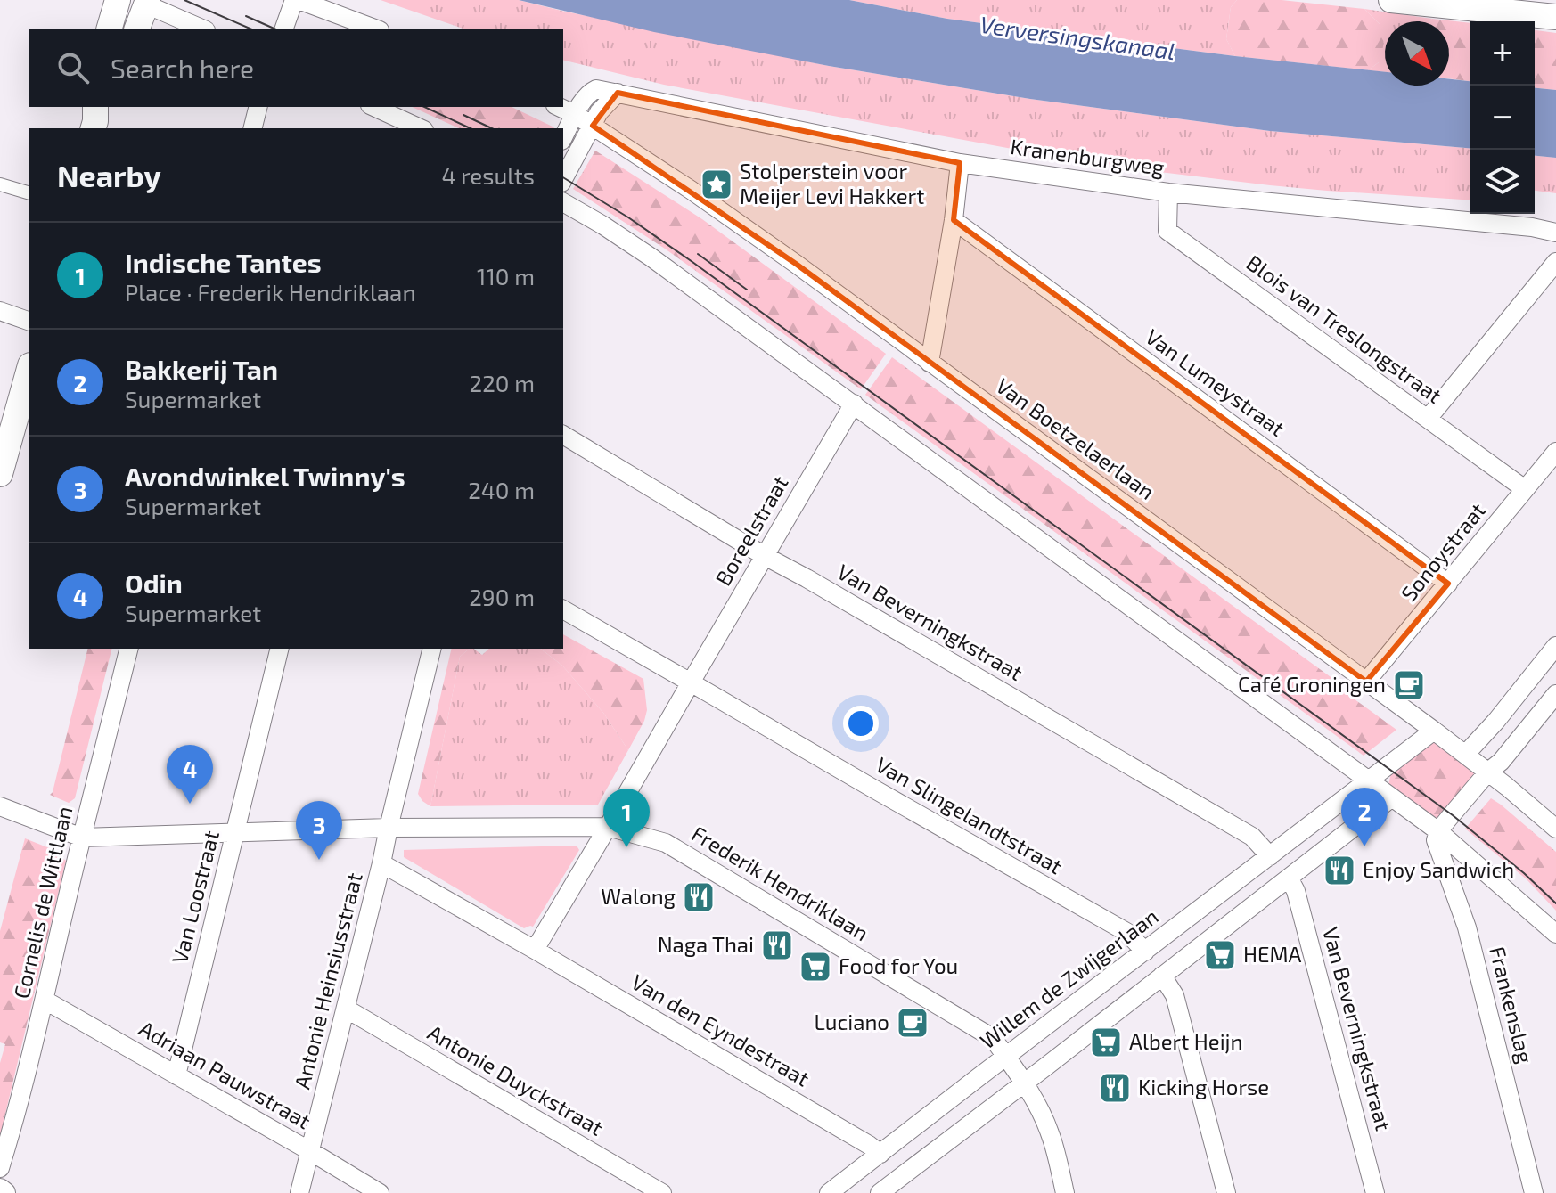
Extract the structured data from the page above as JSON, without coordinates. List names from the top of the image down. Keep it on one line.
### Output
{"streets":{"street":["Kranenburgweg","Blois van Treslongstraat","Van Lumeystraat","Van Boetzelaerlaan","Boreelstraat","Sonoystraat","Van Beverningkstraat","Van Slingelandtstraat","Frederik Hendriklaan","Van Loostraat","Cornelis de Wittlaan","Willem de Zwijgerlaan","Antonie Heinsiusstraat","Frankenslag","Van den Eyndestraat","Adriaan Pauwstraat","Antonie Duyckstraat"]},"crossings":[["Kranenburgweg","Blois van Treslongstraat"],["Kranenburgweg","Van Boetzelaerlaan"],["Blois van Treslongstraat","Sonoystraat"],["Van Lumeystraat","Sonoystraat"],["Van Boetzelaerlaan","Sonoystraat"],["Van Boetzelaerlaan","Willem de Zwijgerlaan"],["Boreelstraat","Van Beverningkstraat"],["Boreelstraat","Van Slingelandtstraat"],["Boreelstraat","Frederik Hendriklaan"],["Boreelstraat","Van den Eyndestraat"],["Van Beverningkstraat","Willem de Zwijgerlaan"],["Van Slingelandtstraat","Willem de Zwijgerlaan"],["Frederik Hendriklaan","Van Loostraat"],["Frederik Hendriklaan","Cornelis de Wittlaan"],["Frederik Hendriklaan","Willem de Zwijgerlaan"],["Frederik Hendriklaan","Antonie Heinsiusstraat"],["Van Loostraat","Adriaan Pauwstraat"],["Cornelis de Wittlaan","Adriaan Pauwstraat"],["Willem de Zwijgerlaan","Van den Eyndestraat"],["Antonie Heinsiusstraat","Van den Eyndestraat"],["Antonie Heinsiusstraat","Adriaan Pauwstraat"],["Antonie Heinsiusstraat","Antonie Duyckstraat"]],"water":["Verversingskanaal"],"places":{"place":["Stolperstein voor Meijer Levi Hakkert"],"cafe":["Café Groningen","Luciano"],"restaurant":["Enjoy Sandwich","Walong","Naga Thai","Kicking Horse"],"supermarket":["HEMA","Food for You","Albert Heijn"]},"north":"bottom right","page":{"map_buttons":["+","−"],"search":"Search here","heading":["Nearby","4 results"],"list":[{"mark":"1","name":"Indische Tantes","note":"Place · Frederik Hendriklaan","value":"110 m"},{"mark":"2","name":"Bakkerij Tan","note":"Supermarket","value":"220 m"},{"mark":"3","name":"Avondwinkel Twinny's","note":"Supermarket","value":"240 m"},{"mark":"4","name":"Odin","note":"Supermarket","value":"290 m"}],"pins":["4","2","1","3"]}}
